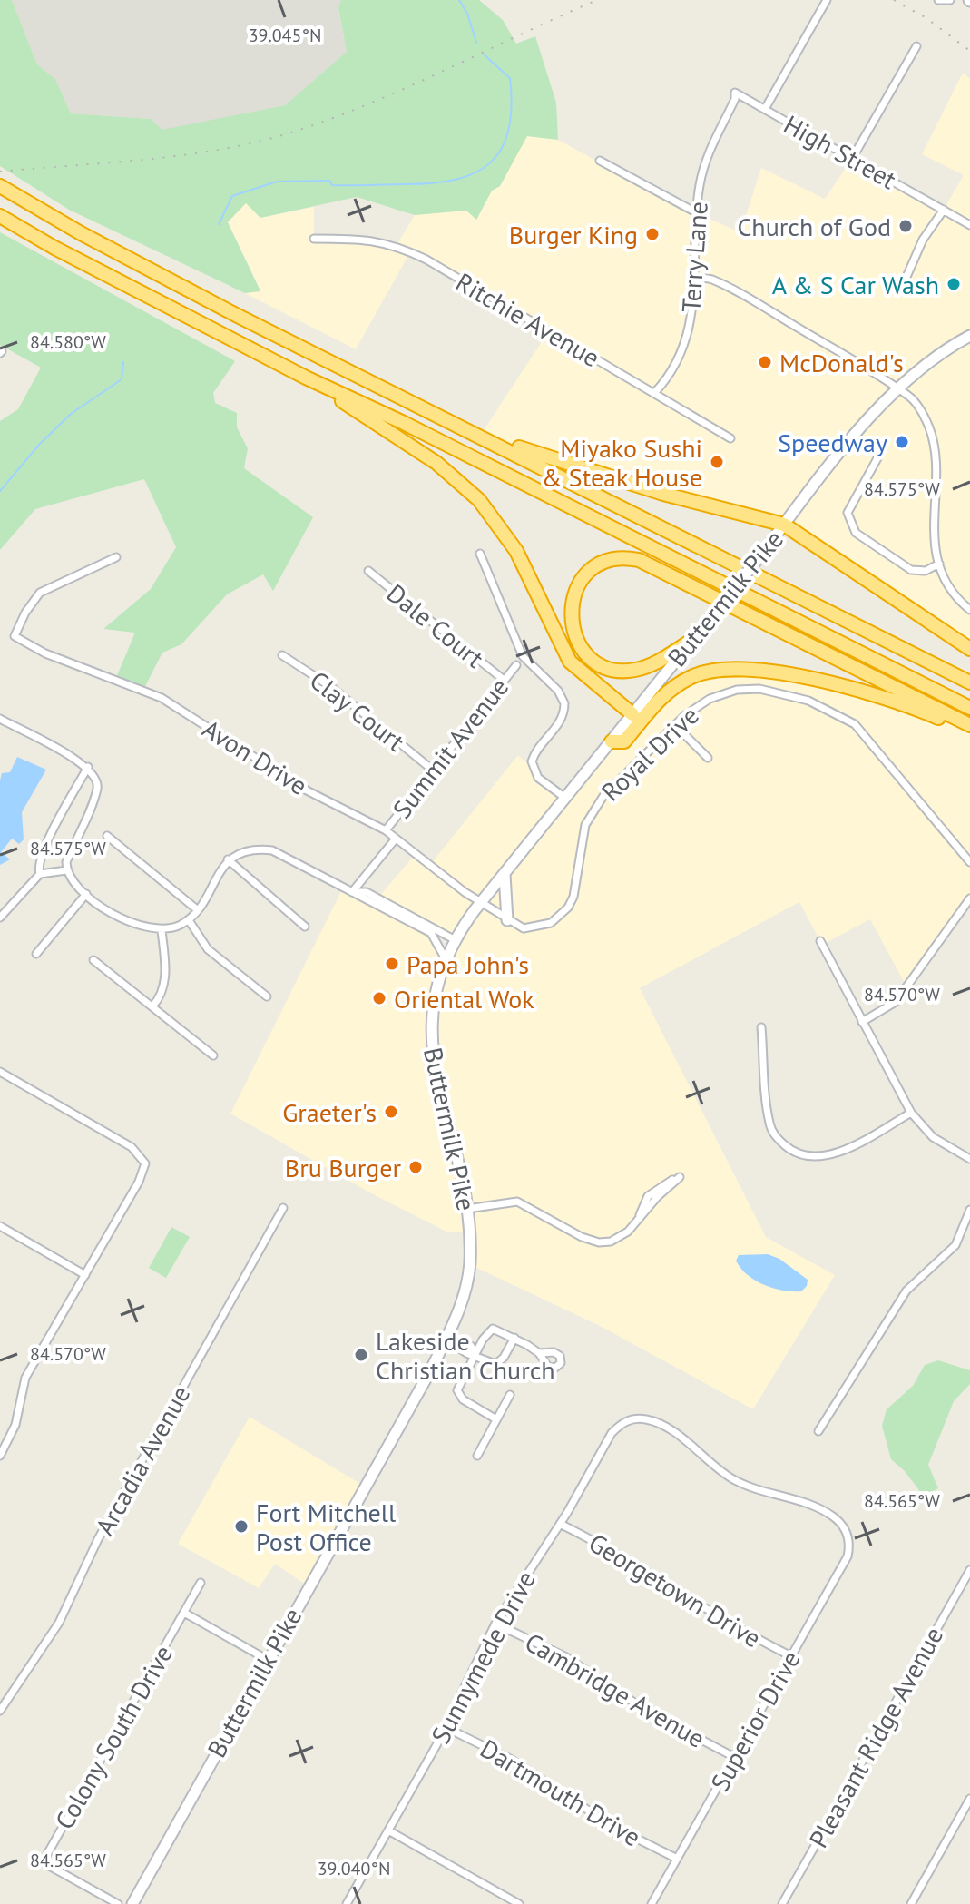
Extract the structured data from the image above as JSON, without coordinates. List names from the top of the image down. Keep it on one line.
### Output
{"streets":{"main road":["Buttermilk Pike"],"street":["High Street","Terry Lane","Ritchie Avenue","Dale Court","Clay Court","Summit Avenue","Royal Drive","Avon Drive","Arcadia Avenue","Georgetown Drive","Sunnymede Drive","Cambridge Avenue","Superior Drive","Colony South Drive","Pleasant Ridge Avenue","Dartmouth Drive"]},"crossings":[["High Street","Terry Lane"],["Terry Lane","Ritchie Avenue"],["Buttermilk Pike","Royal Drive"],["Buttermilk Pike","Avon Drive"],["Dale Court","Summit Avenue"],["Clay Court","Summit Avenue"],["Summit Avenue","Avon Drive"],["Royal Drive","Avon Drive"],["Georgetown Drive","Sunnymede Drive"],["Georgetown Drive","Superior Drive"],["Sunnymede Drive","Cambridge Avenue"],["Sunnymede Drive","Superior Drive"],["Sunnymede Drive","Dartmouth Drive"],["Cambridge Avenue","Superior Drive"],["Superior Drive","Dartmouth Drive"]],"places":["Church of God","Burger King","A & S Car Wash","McDonald's","Speedway","Miyako Sushi & Steak House","Papa John's","Oriental Wok","Graeter's","Bru Burger","Lakeside Christian Church","Fort Mitchell Post Office"],"coordinates":["39.045°N","84.580°W","84.575°W","84.570°W","84.565°W","39.040°N"]}
